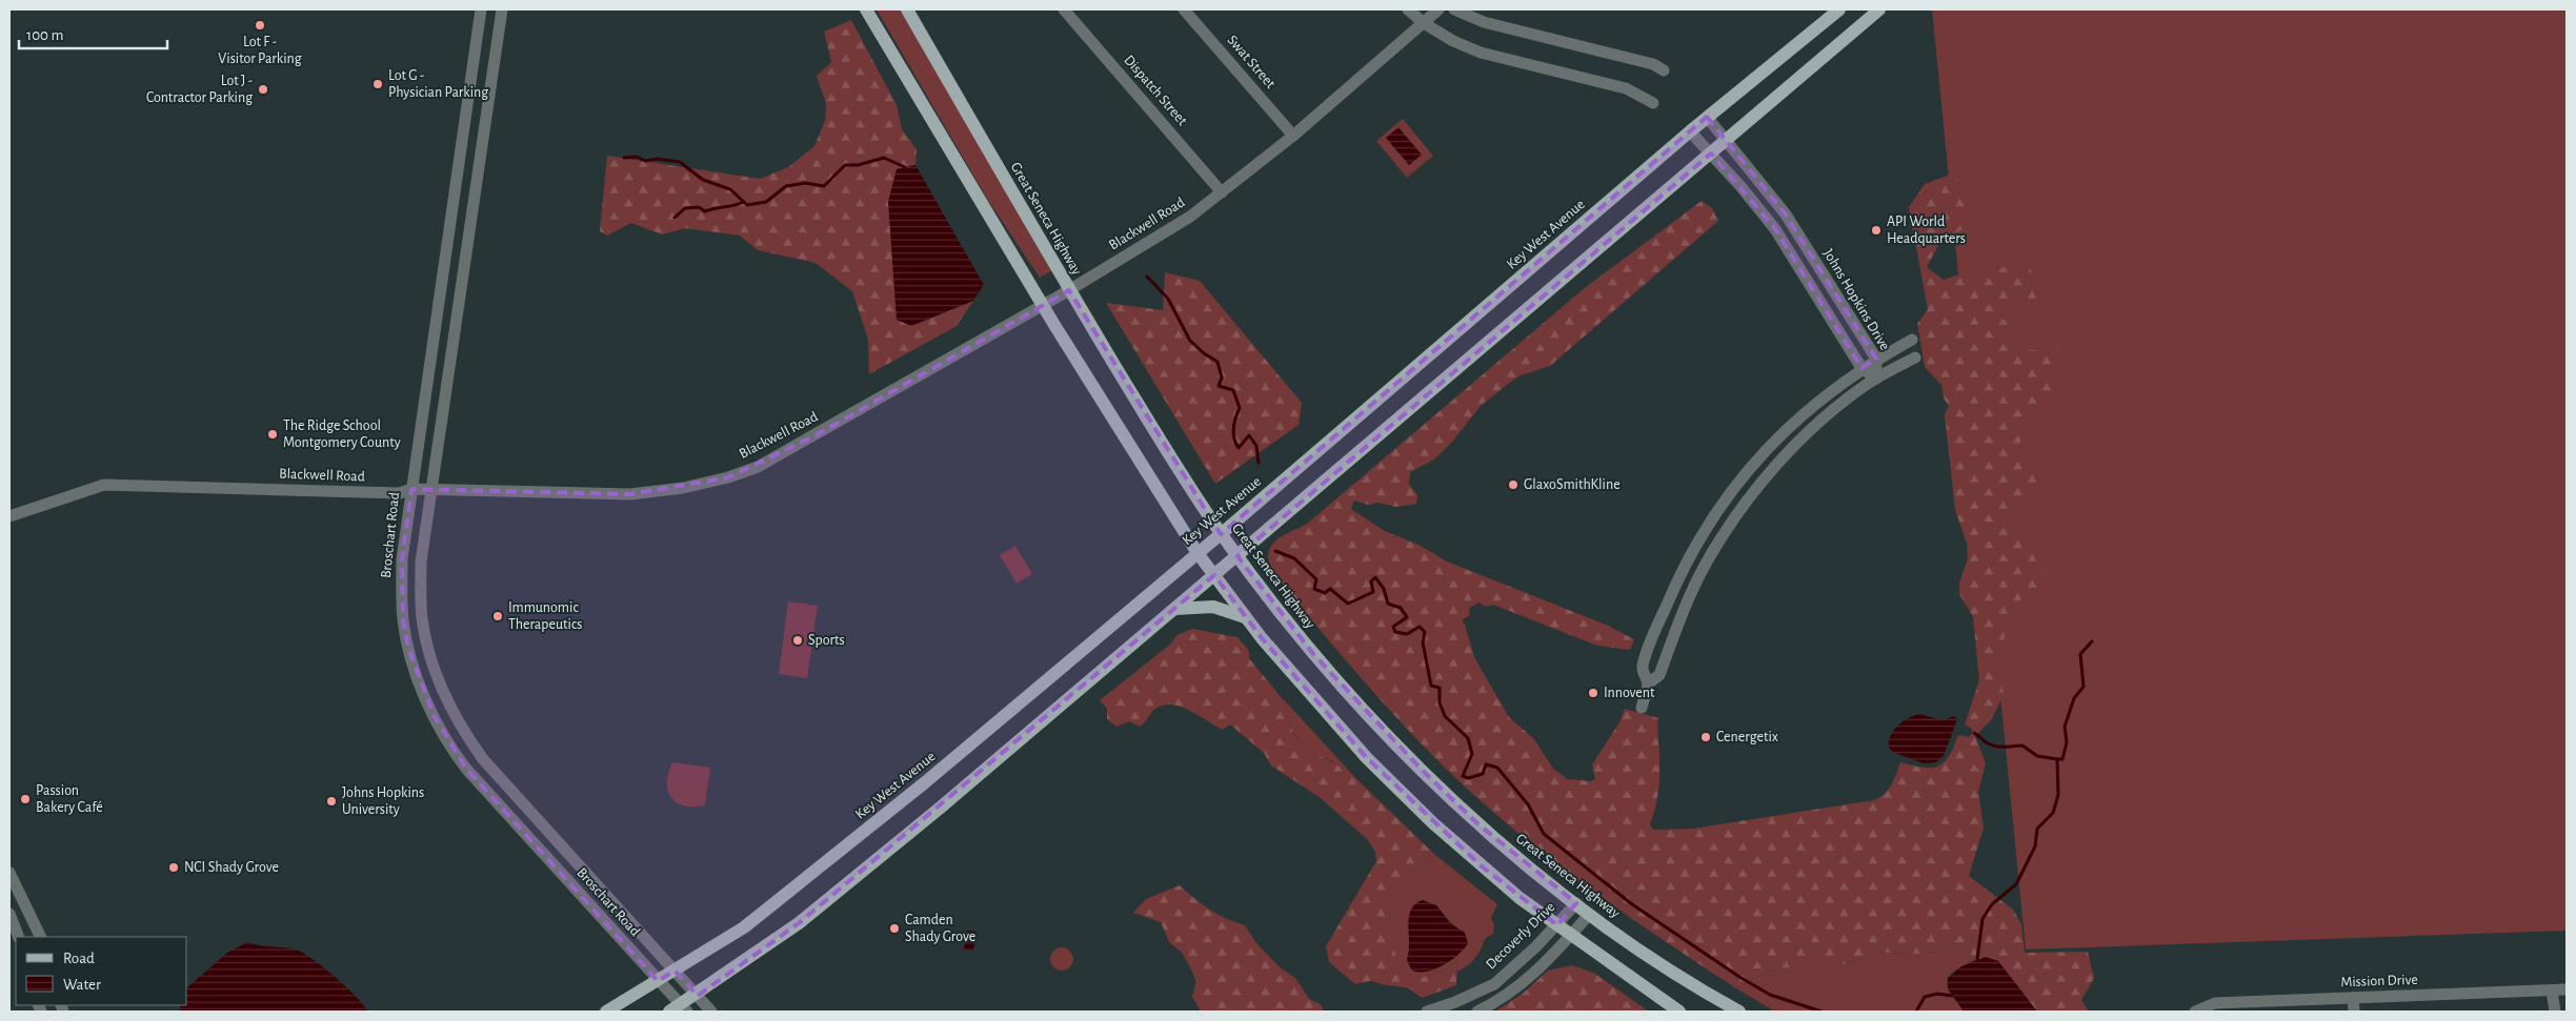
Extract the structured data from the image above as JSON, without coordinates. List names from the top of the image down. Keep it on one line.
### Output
{"streets":{"main road":["Great Seneca Highway","Key West Avenue"],"street":["Swat Street","Dispatch Street","Blackwell Road","Johns Hopkins Drive","Broschart Road","Decoverly Drive","Mission Drive"]},"crossings":[["Swat Street","Blackwell Road"],["Dispatch Street","Blackwell Road"],["Great Seneca Highway","Blackwell Road"],["Great Seneca Highway","Key West Avenue"],["Great Seneca Highway","Decoverly Drive"],["Blackwell Road","Broschart Road"],["Key West Avenue","Johns Hopkins Drive"],["Key West Avenue","Broschart Road"]],"places":["Lot F - Visitor Parking","Lot G - Physician Parking","Lot J - Contractor Parking","API World Headquarters","The Ridge School Montgomery County","GlaxoSmithKline","Immunomic Therapeutics","Sports","Innovent","Cenergetix","Passion Bakery Café","Johns Hopkins University","NCI Shady Grove","Camden Shady Grove"],"legend":["Road","Water"],"scale_bar":"100 m"}
